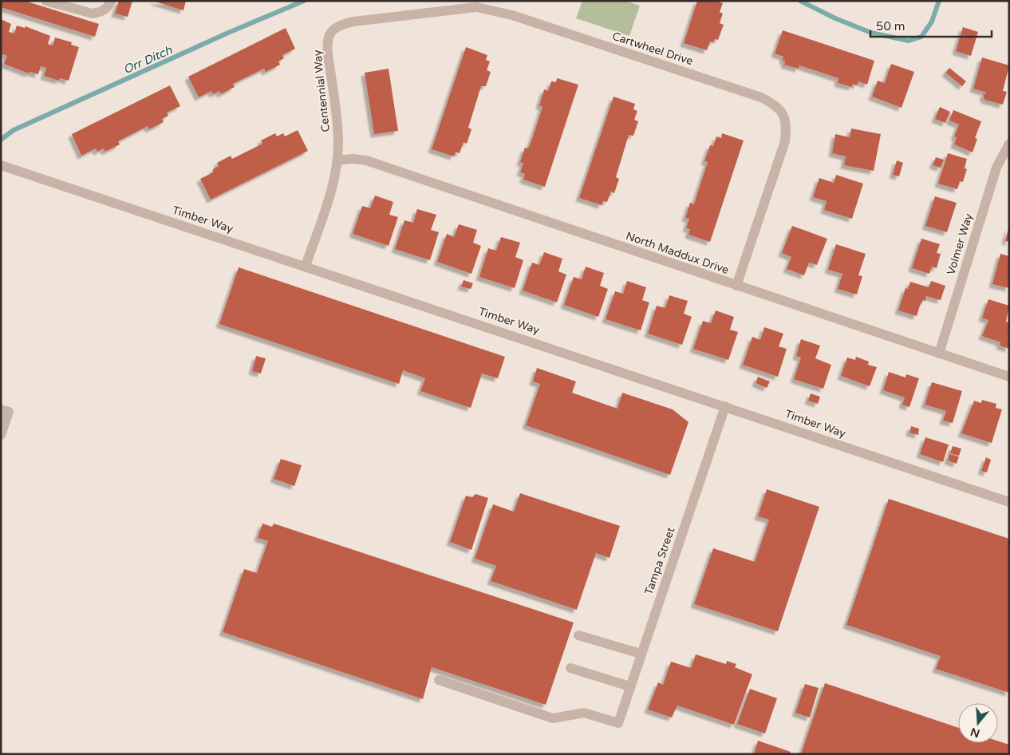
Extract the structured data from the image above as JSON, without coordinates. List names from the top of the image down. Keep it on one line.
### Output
{"streets":{"street":["Cartwheel Drive","Centennial Way","Timber Way","Volmer Way","North Maddux Drive","Tampa Street"]},"crossings":[["Cartwheel Drive","Centennial Way"],["Cartwheel Drive","North Maddux Drive"],["Centennial Way","Timber Way"],["Centennial Way","North Maddux Drive"],["Timber Way","Tampa Street"],["Volmer Way","North Maddux Drive"]],"water":["Orr Ditch"],"scale_bar":"50 m","north":"bottom"}
